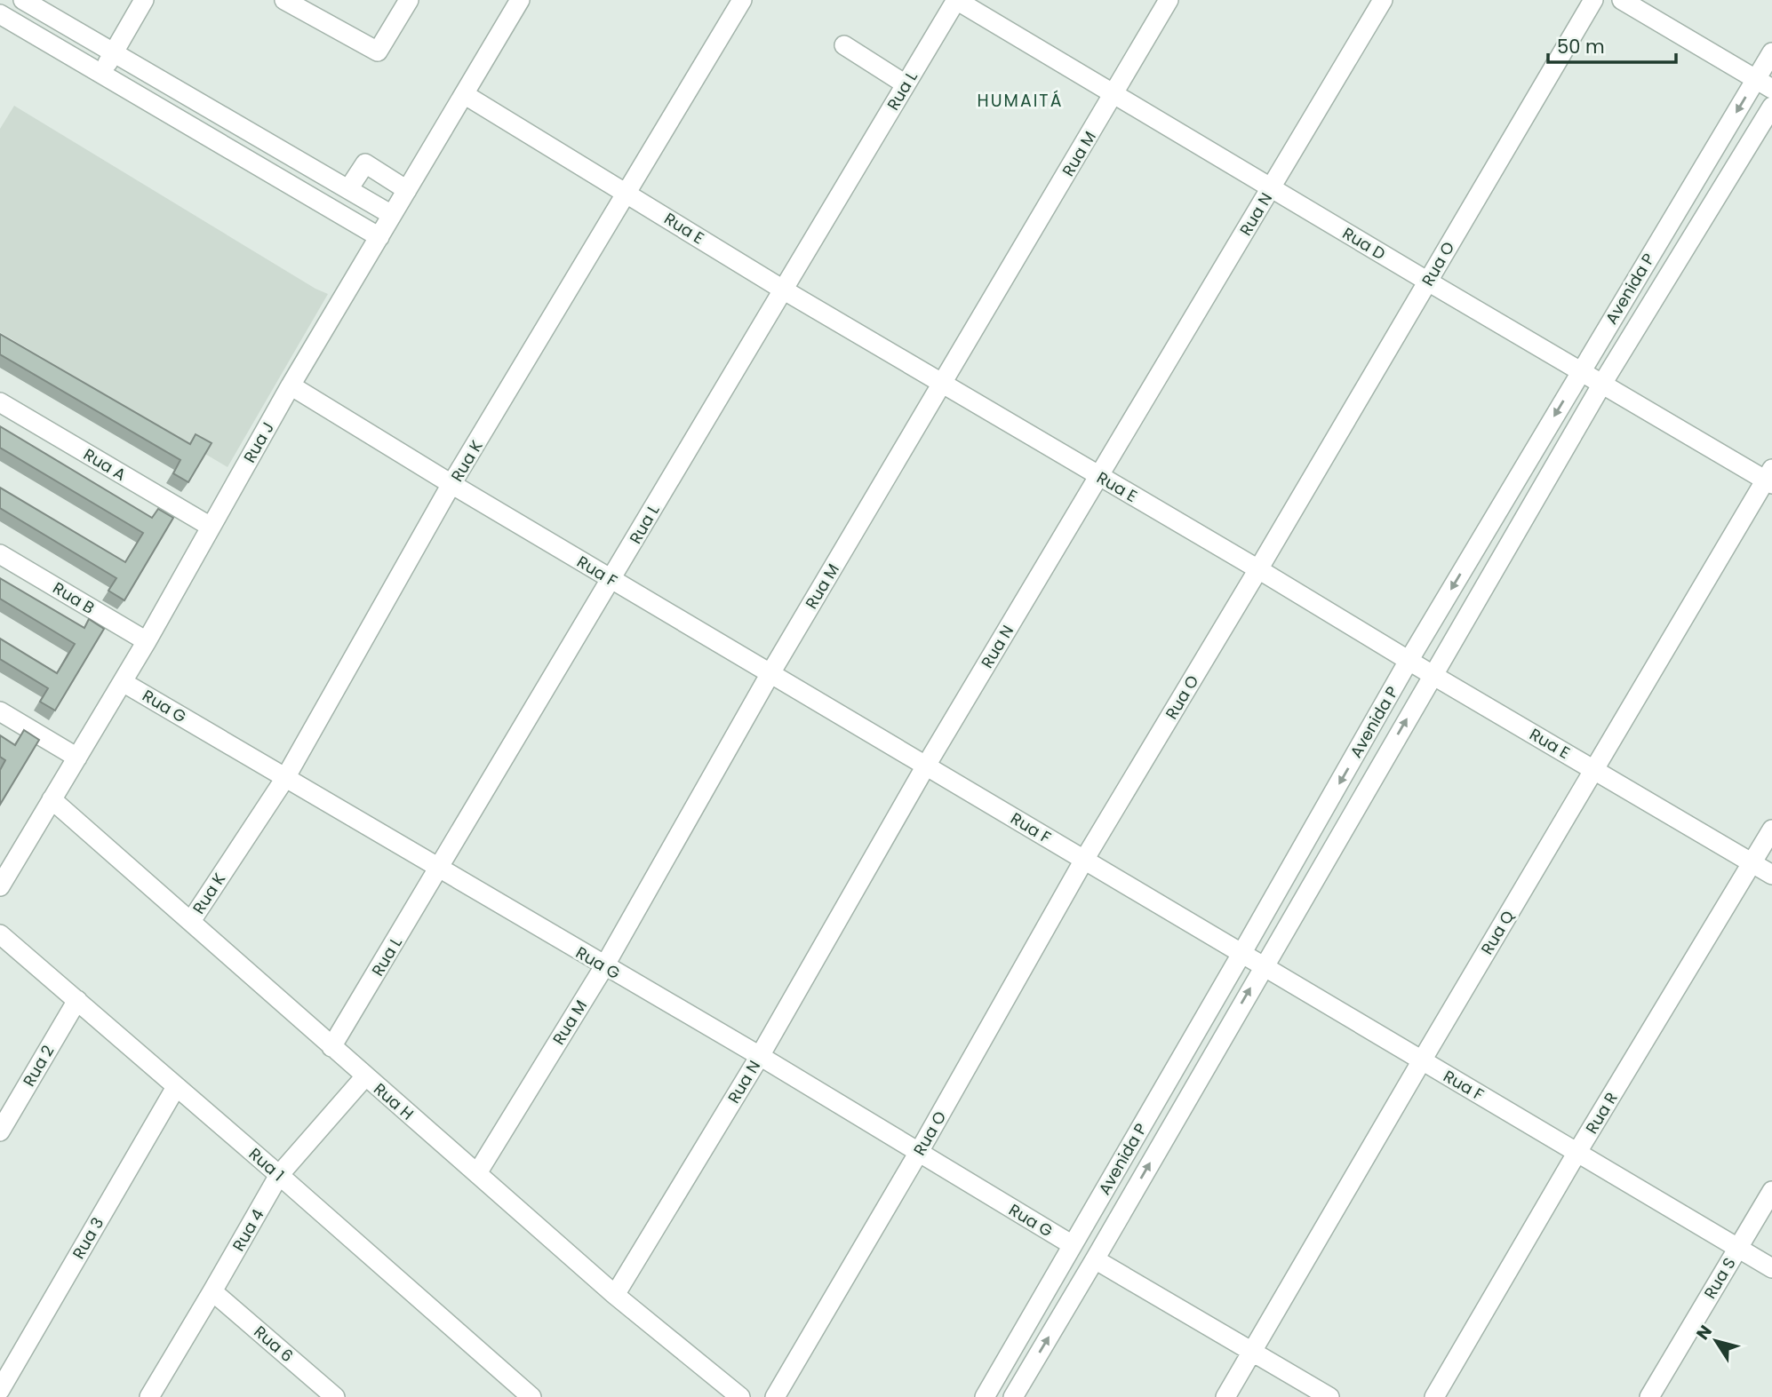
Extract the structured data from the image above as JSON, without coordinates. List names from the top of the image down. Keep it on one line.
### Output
{"streets":{"street":["Rua L","Rua M","Rua N","Rua E","Rua D","Rua O","Avenida P","Rua J","Rua K","Rua A","Rua F","Rua B","Rua G","Rua Q","Rua 2","Rua H","Rua R","Rua 1","Rua 4","Rua 3","Rua S","Rua 6"]},"crossings":[["Rua L","Rua E"],["Rua L","Rua D"],["Rua L","Rua F"],["Rua L","Rua G"],["Rua L","Rua H"],["Rua M","Rua E"],["Rua M","Rua D"],["Rua M","Rua F"],["Rua M","Rua G"],["Rua M","Rua H"],["Rua N","Rua E"],["Rua N","Rua D"],["Rua N","Rua F"],["Rua N","Rua G"],["Rua N","Rua H"],["Rua E","Rua O"],["Rua E","Avenida P"],["Rua E","Rua J"],["Rua E","Rua K"],["Rua E","Rua Q"],["Rua E","Rua R"],["Rua D","Rua O"],["Rua D","Avenida P"],["Rua D","Rua Q"],["Rua O","Rua F"],["Rua O","Rua G"],["Avenida P","Rua F"],["Avenida P","Rua G"],["Rua J","Rua A"],["Rua J","Rua F"],["Rua J","Rua B"],["Rua J","Rua G"],["Rua J","Rua H"],["Rua K","Rua F"],["Rua K","Rua G"],["Rua K","Rua H"],["Rua F","Rua Q"],["Rua F","Rua R"],["Rua F","Rua S"],["Rua 2","Rua 1"],["Rua H","Rua 4"],["Rua 1","Rua 4"],["Rua 1","Rua 3"],["Rua 4","Rua 6"]],"districts":["HUMAITÁ"],"scale_bar":"50 m","north":"top left"}
